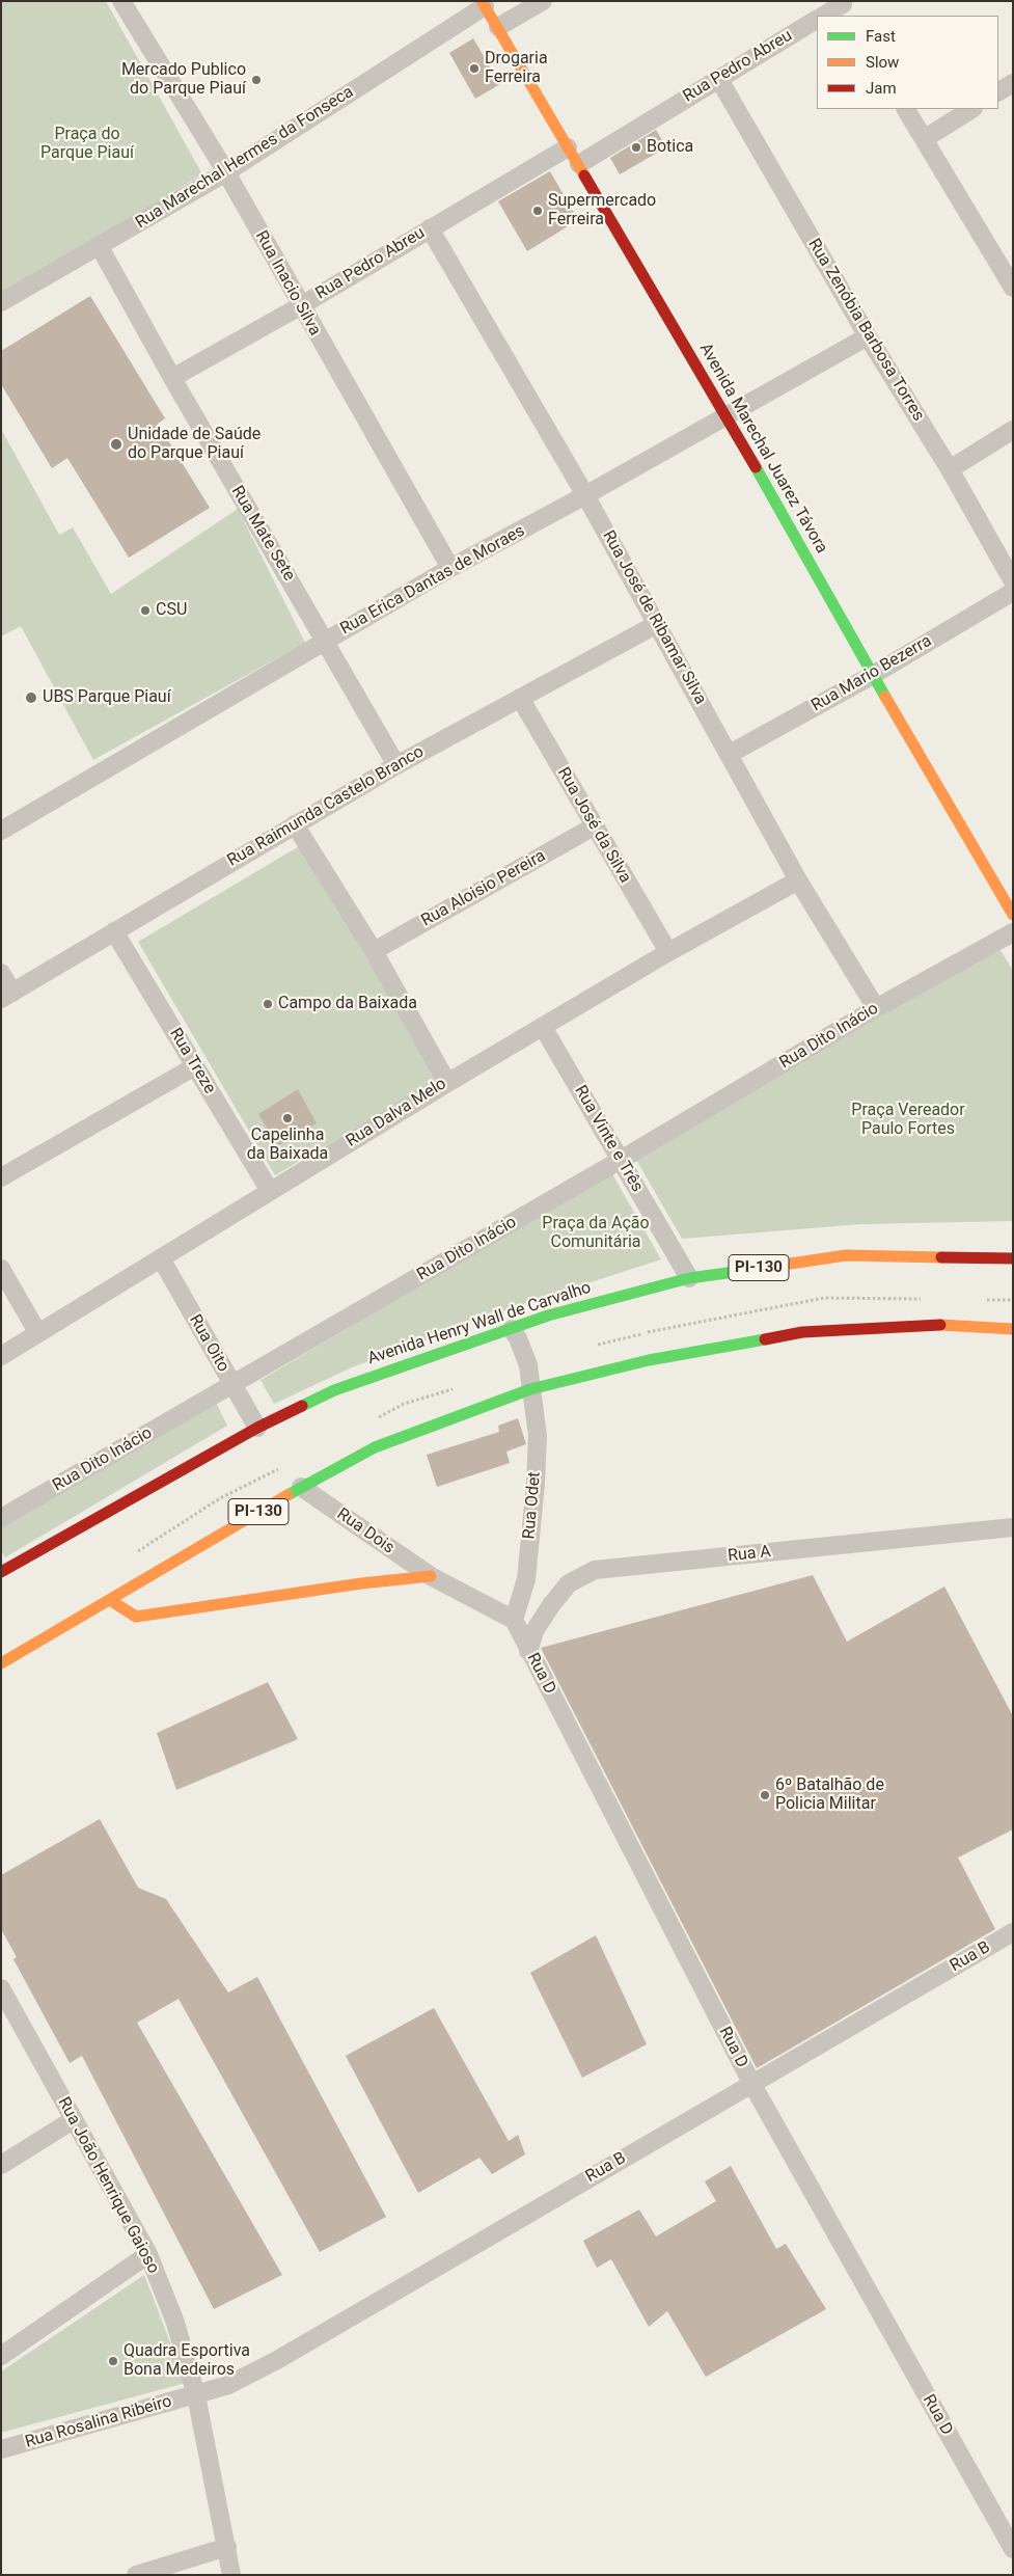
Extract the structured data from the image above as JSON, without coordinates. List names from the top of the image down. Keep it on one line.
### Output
{"streets":{"main road":["Avenida Marechal Juarez Távora","PI-130","Avenida Henry Wall de Carvalho"],"street":["Rua Pedro Abreu","Rua Marechal Hermes da Fonseca","Rua Inacio Silva","Rua Zenóbia Barbosa Torres","Rua Mate Sete","Rua Erica Dantas de Moraes","Rua José de Ribamar Silva","Rua Mario Bezerra","Rua Raimunda Castelo Branco","Rua José da Silva","Rua Aloisio Pereira","Rua Dito Inácio","Rua Treze","Rua Dalva Melo","Rua Vinte e Três","Rua Oito","Rua Odet","Rua Dois","Rua A","Rua D","Rua B","Rua João Henrique Gaioso","Rua Rosalina Ribeiro"]},"crossings":[["Rua Pedro Abreu","Rua Inacio Silva"],["Rua Pedro Abreu","Rua Zenóbia Barbosa Torres"],["Rua Pedro Abreu","Avenida Marechal Juarez Távora"],["Rua Pedro Abreu","Rua Mate Sete"],["Rua Pedro Abreu","Rua José de Ribamar Silva"],["Rua Marechal Hermes da Fonseca","Rua Inacio Silva"],["Rua Marechal Hermes da Fonseca","Avenida Marechal Juarez Távora"],["Rua Marechal Hermes da Fonseca","Rua Mate Sete"],["Rua Inacio Silva","Rua Erica Dantas de Moraes"],["Rua Zenóbia Barbosa Torres","Rua Erica Dantas de Moraes"],["Avenida Marechal Juarez Távora","Rua Erica Dantas de Moraes"],["Avenida Marechal Juarez Távora","Rua Mario Bezerra"],["Rua Mate Sete","Rua Erica Dantas de Moraes"],["Rua Mate Sete","Rua Raimunda Castelo Branco"],["Rua Erica Dantas de Moraes","Rua José de Ribamar Silva"],["Rua José de Ribamar Silva","Rua Mario Bezerra"],["Rua José de Ribamar Silva","Rua Raimunda Castelo Branco"],["Rua José de Ribamar Silva","Rua Dito Inácio"],["Rua José de Ribamar Silva","Rua Dalva Melo"],["Rua Raimunda Castelo Branco","Rua José da Silva"],["Rua Raimunda Castelo Branco","Rua Treze"],["Rua José da Silva","Rua Aloisio Pereira"],["Rua José da Silva","Rua Dalva Melo"],["Rua Dito Inácio","Rua Vinte e Três"],["Rua Dito Inácio","Rua Oito"],["Rua Treze","Rua Dalva Melo"],["Rua Dalva Melo","Rua Vinte e Três"],["Rua Dalva Melo","Rua Oito"],["Rua Vinte e Três","Avenida Henry Wall de Carvalho"],["PI-130","Rua Odet"],["PI-130","Rua Dois"],["Avenida Henry Wall de Carvalho","Rua Oito"],["Avenida Henry Wall de Carvalho","Rua Odet"],["Rua Odet","Rua D"],["Rua A","Rua D"],["Rua D","Rua B"],["Rua B","Rua João Henrique Gaioso"],["Rua B","Rua Rosalina Ribeiro"],["Rua João Henrique Gaioso","Rua Rosalina Ribeiro"]],"parks":["Praça do Parque Piauí","Praça Vereador Paulo Fortes","Praça da Ação Comunitária"],"places":["Drogaria Ferreira","Mercado Publico do Parque Piauí","Botica","Supermercado Ferreira","Unidade de Saúde do Parque Piauí","CSU","UBS Parque Piauí","Campo da Baixada","Capelinha da Baixada","6º Batalhão de Policia Militar","Quadra Esportiva Bona Medeiros"],"legend":["Fast","Slow","Jam"]}
